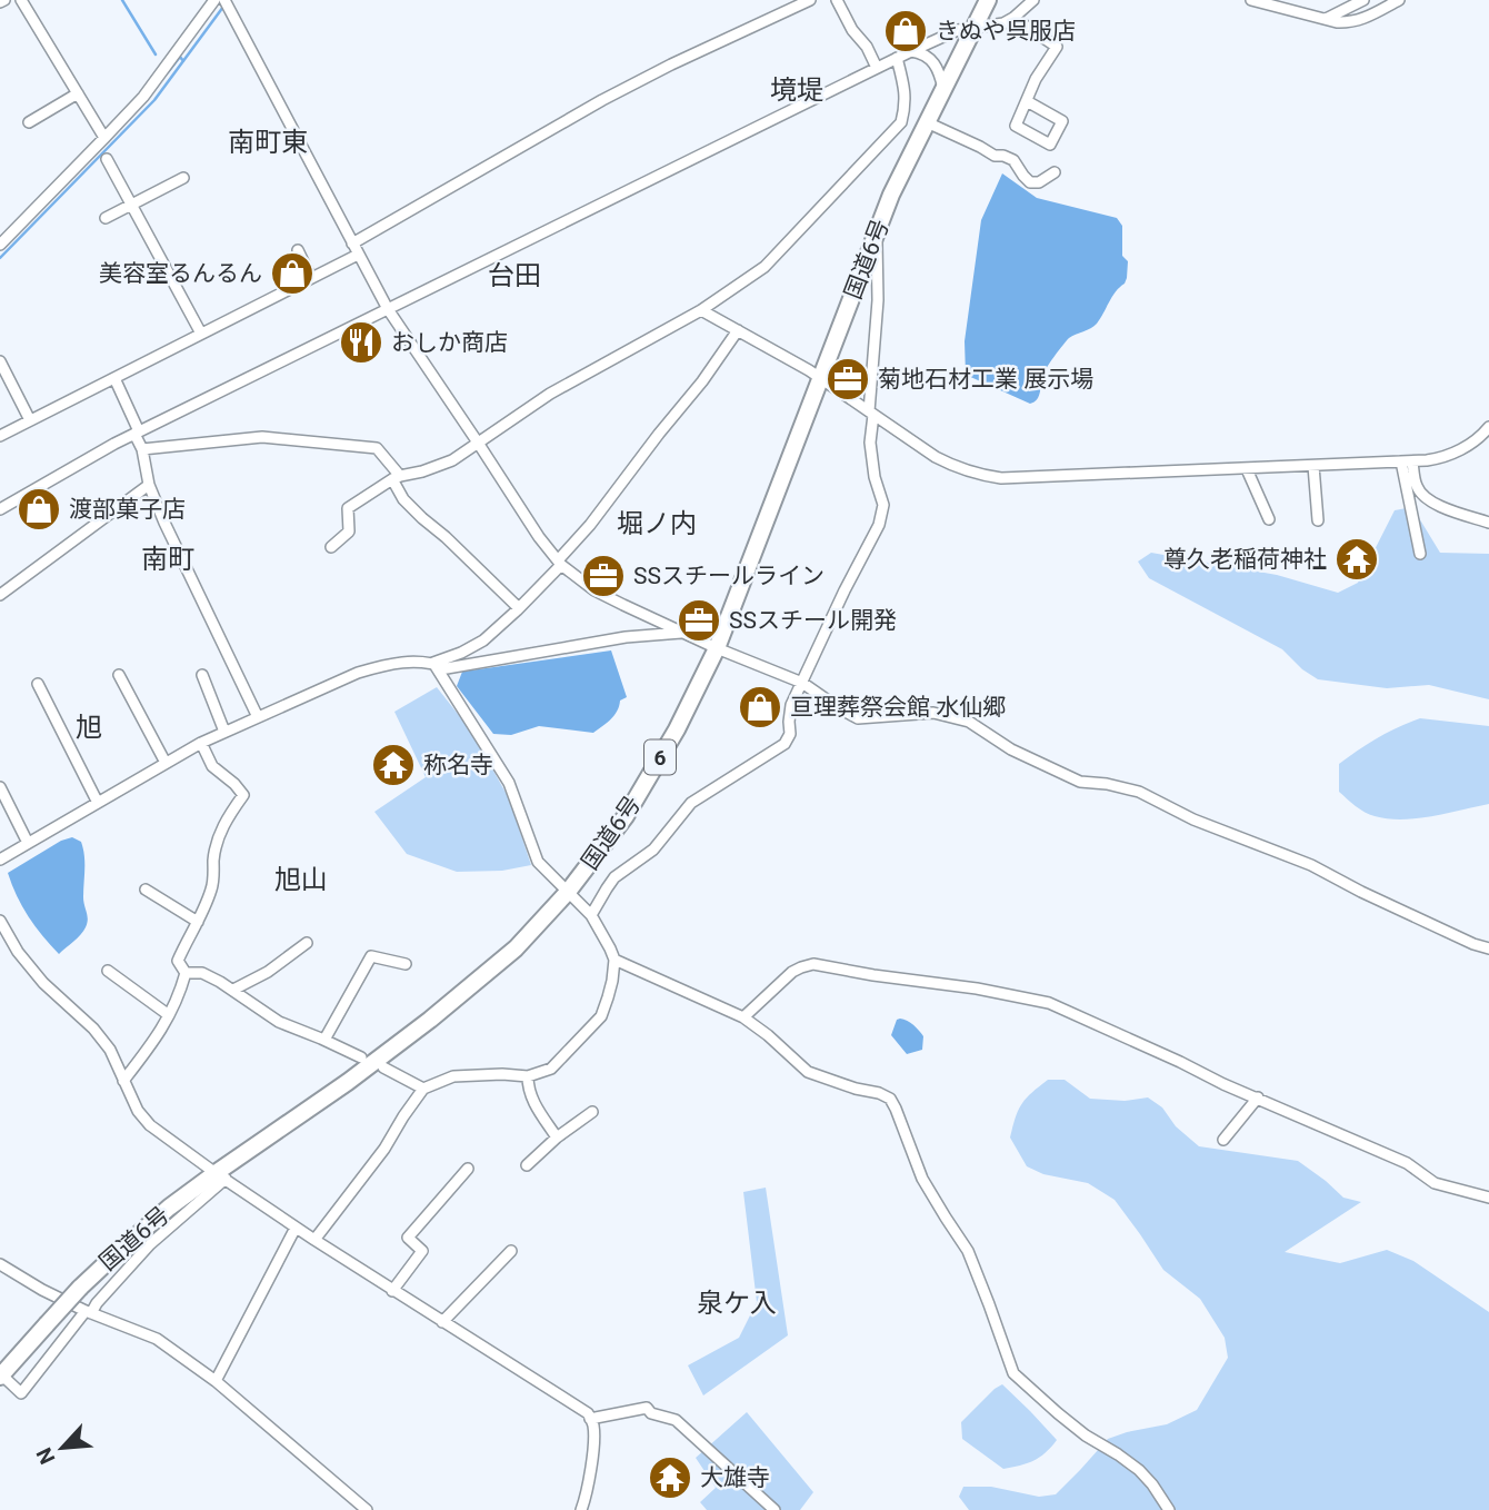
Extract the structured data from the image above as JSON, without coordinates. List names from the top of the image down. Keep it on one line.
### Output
{"streets":{"highway":["国道6号","6"]},"districts":["境堤","南町東","台田","堀ノ内","南町","旭","旭山","泉ケ入"],"places":{"shop":["きぬや呉服店","美容室るんるん","渡部菓子店","亘理葬祭会館 水仙郷"],"restaurant":["おしか商店"],"office":["菊地石材工業 展示場","SSスチールライン","SSスチール開発"],"temple":["尊久老稲荷神社","称名寺","大雄寺"]},"north":"bottom left"}
